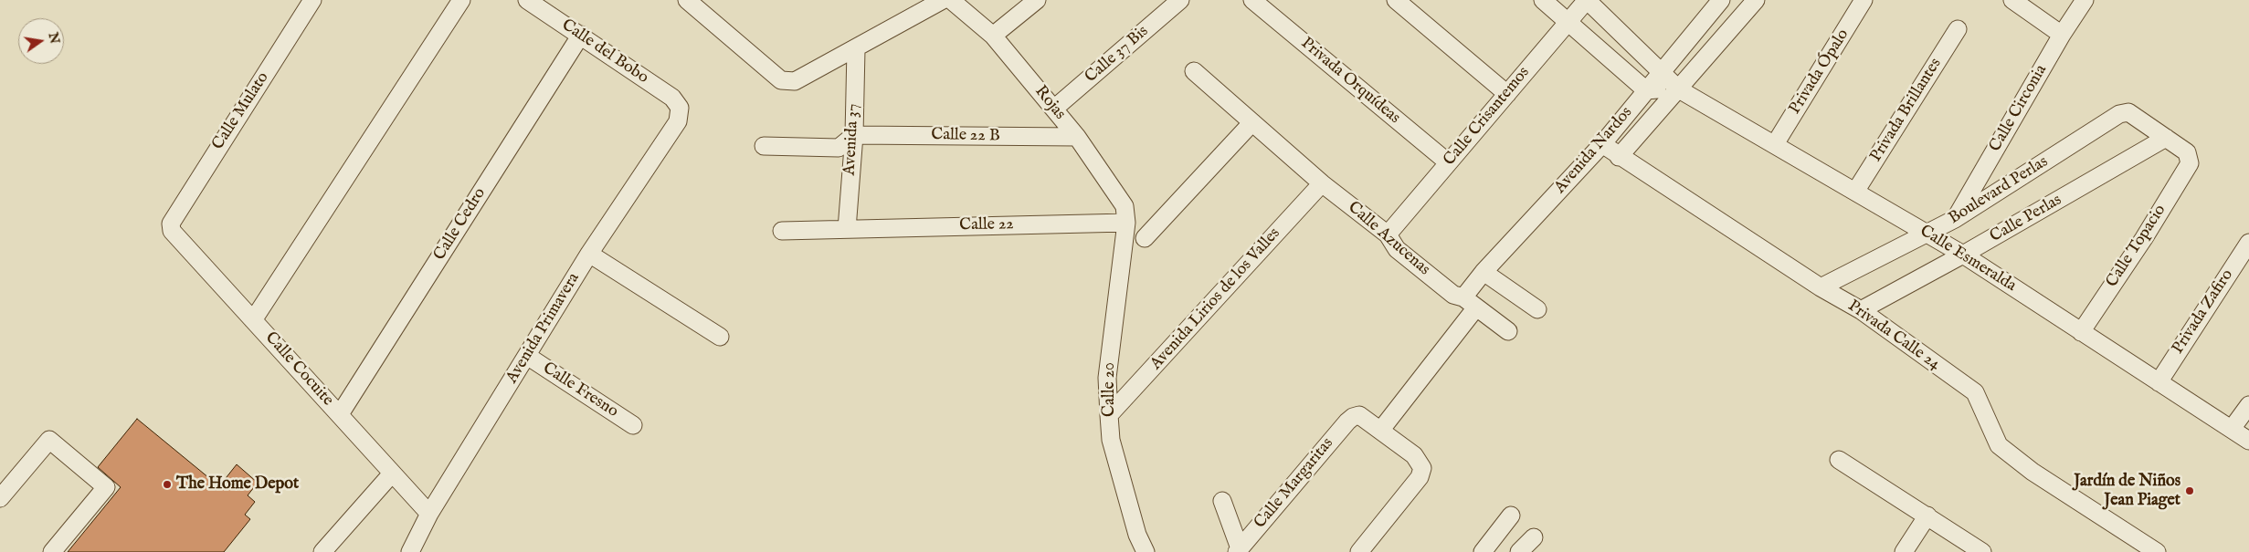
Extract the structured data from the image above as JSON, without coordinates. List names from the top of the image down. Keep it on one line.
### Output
{"streets":{"street":["Calle del Bobo","Calle 37 Bis","Privada Ópalo","Privada Orquídeas","Rojas","Calle Circonia","Privada Brillantes","Calle Mulato","Calle Crisantemos","Calle 22 B","Avenida 37","Avenida Nardos","Boulevard Perlas","Calle Perlas","Calle Cedro","Calle 22","Calle Azucenas","Calle Topacio","Calle Esmeralda","Avenida Lirios de los Valles","Privada Zafiro","Avenida Primavera","Privada Calle 24","Calle Cocuite","Calle 20","Calle Fresno","Calle Margaritas"]},"crossings":[["Calle del Bobo","Calle Cedro"],["Calle del Bobo","Avenida Primavera"],["Calle 37 Bis","Rojas"],["Privada Ópalo","Calle Esmeralda"],["Privada Orquídeas","Calle Crisantemos"],["Rojas","Calle 22 B"],["Rojas","Calle 22"],["Rojas","Calle 20"],["Calle Circonia","Boulevard Perlas"],["Privada Brillantes","Calle Esmeralda"],["Calle Mulato","Calle Cocuite"],["Calle Crisantemos","Calle Azucenas"],["Calle 22 B","Avenida 37"],["Avenida 37","Calle 22"],["Avenida Nardos","Calle Azucenas"],["Avenida Nardos","Calle Esmeralda"],["Avenida Nardos","Privada Calle 24"],["Avenida Nardos","Calle Margaritas"],["Boulevard Perlas","Calle Perlas"],["Boulevard Perlas","Calle Topacio"],["Boulevard Perlas","Calle Esmeralda"],["Boulevard Perlas","Privada Calle 24"],["Calle Perlas","Calle Topacio"],["Calle Perlas","Calle Esmeralda"],["Calle Perlas","Privada Calle 24"],["Calle Cedro","Calle Cocuite"],["Calle 22","Calle 20"],["Calle Azucenas","Avenida Lirios de los Valles"],["Calle Topacio","Calle Esmeralda"],["Calle Esmeralda","Privada Zafiro"],["Avenida Lirios de los Valles","Calle 20"],["Avenida Primavera","Calle Cocuite"],["Avenida Primavera","Calle Fresno"]],"places":["The Home Depot","Jardín de Niños Jean Piaget"],"north":"right"}
